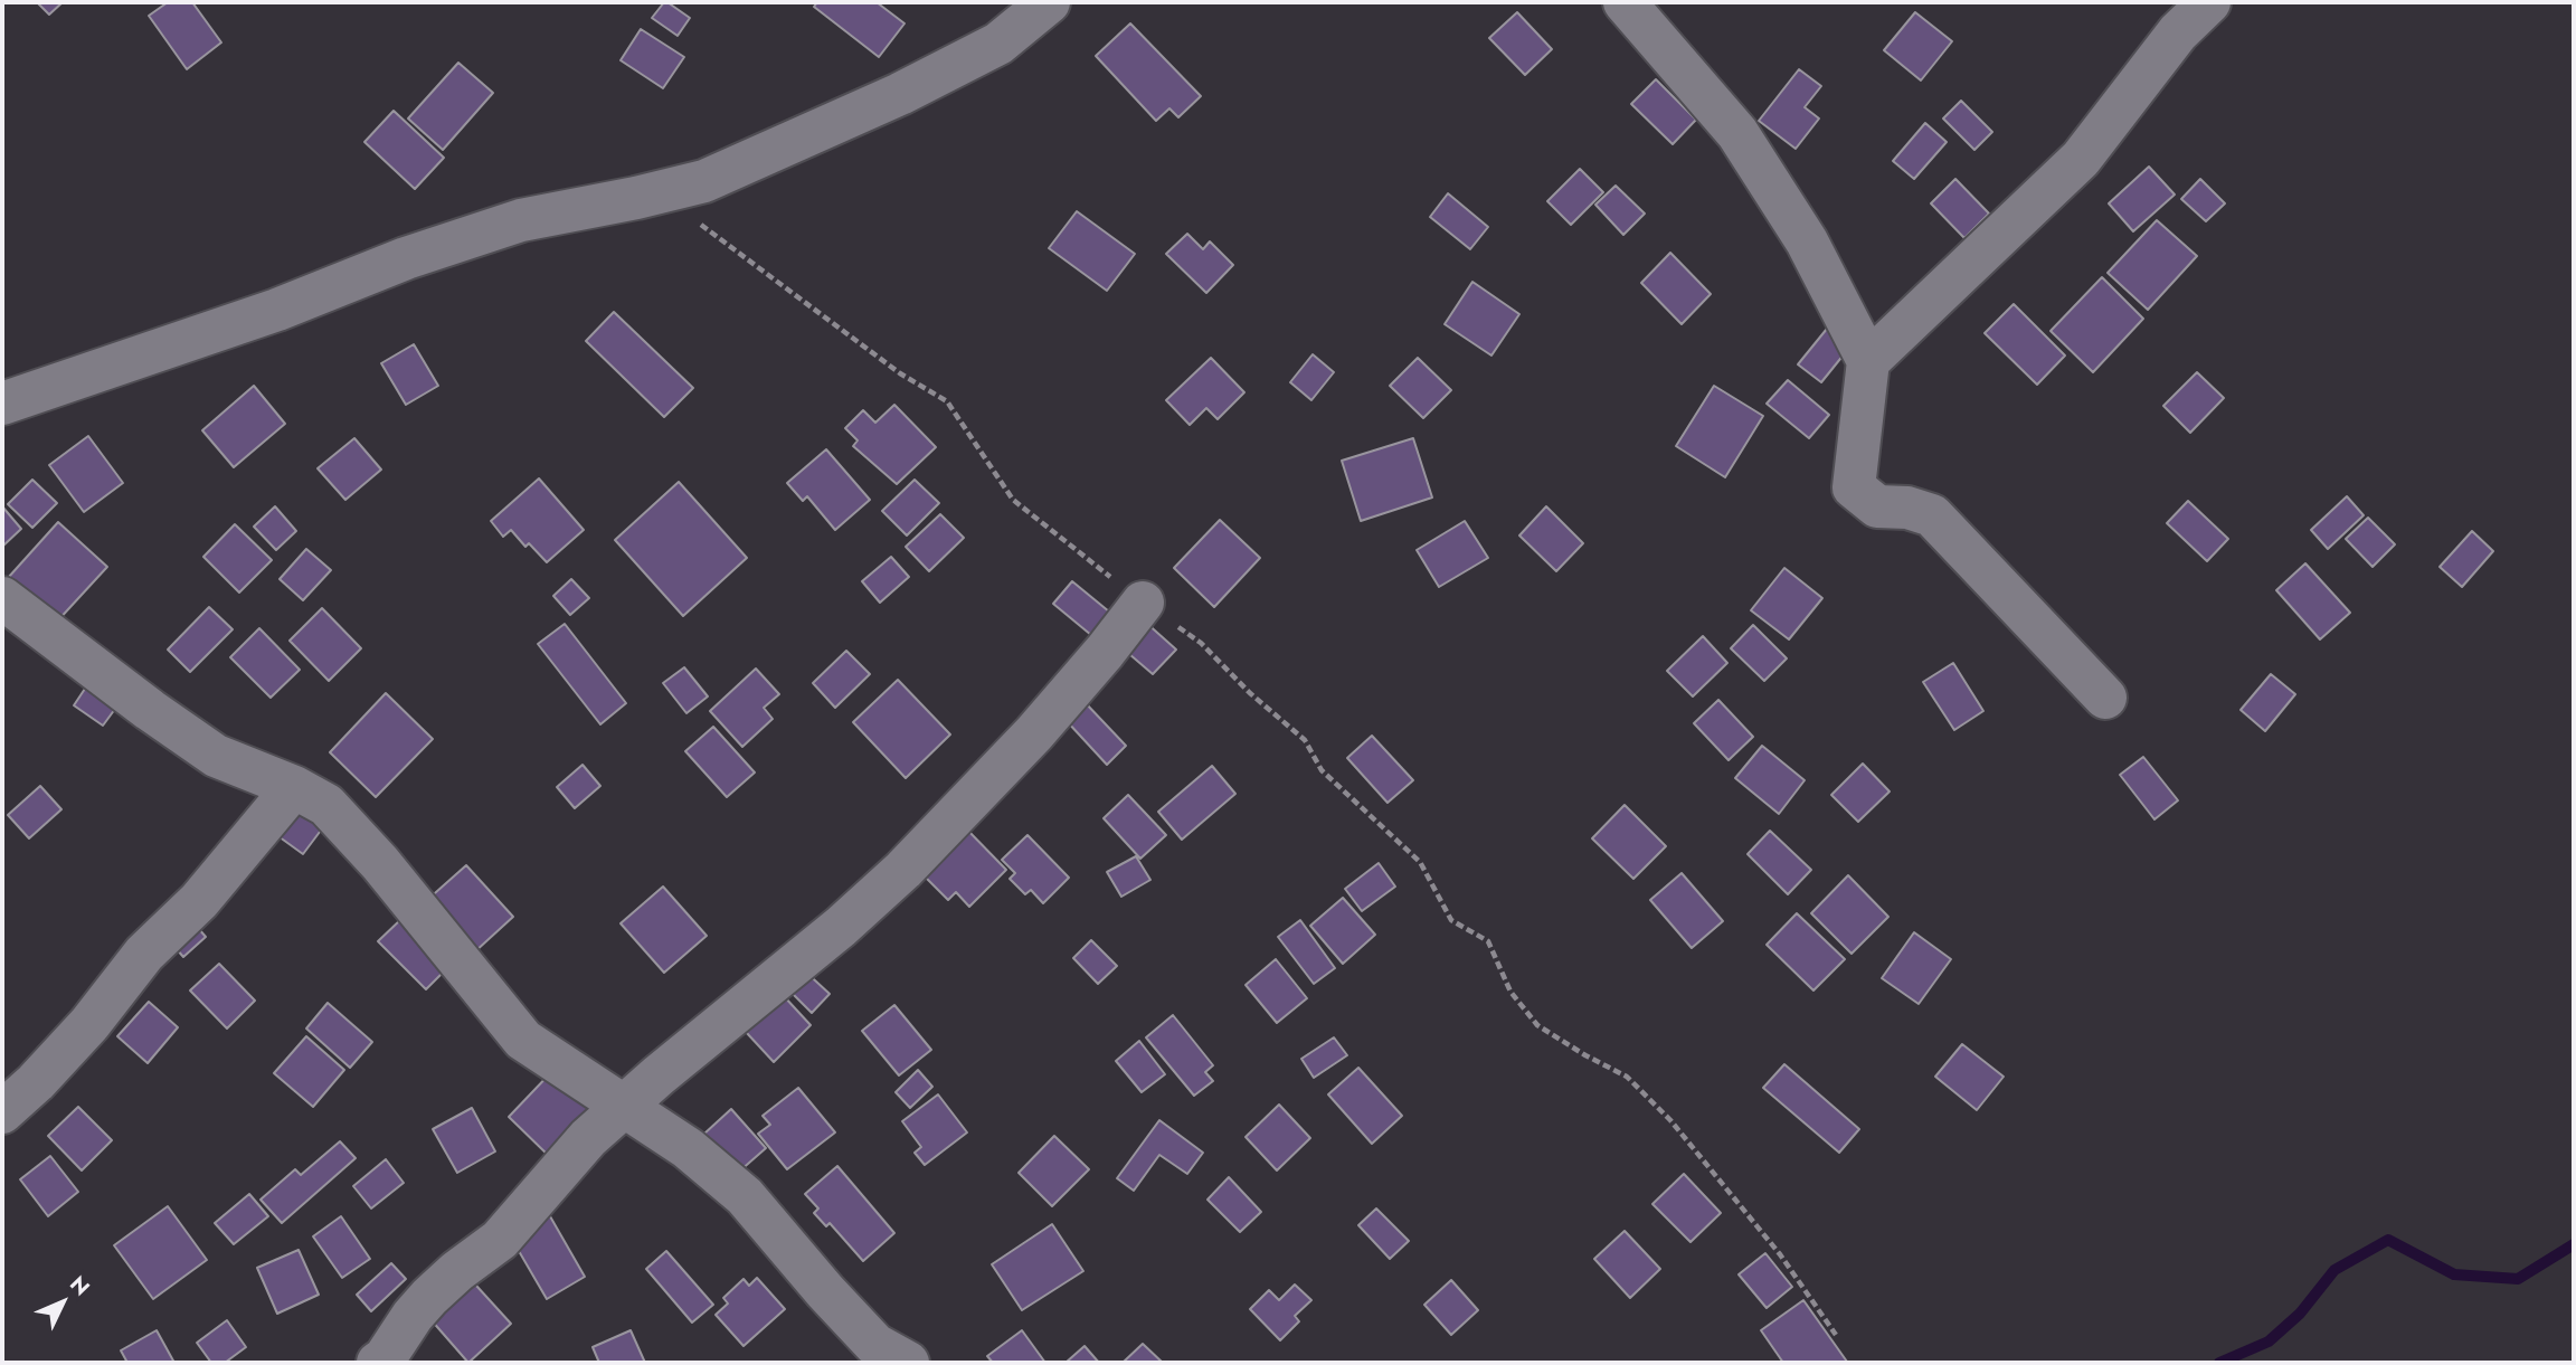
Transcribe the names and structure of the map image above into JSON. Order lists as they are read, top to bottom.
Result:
{
  "north": "top right"
}
